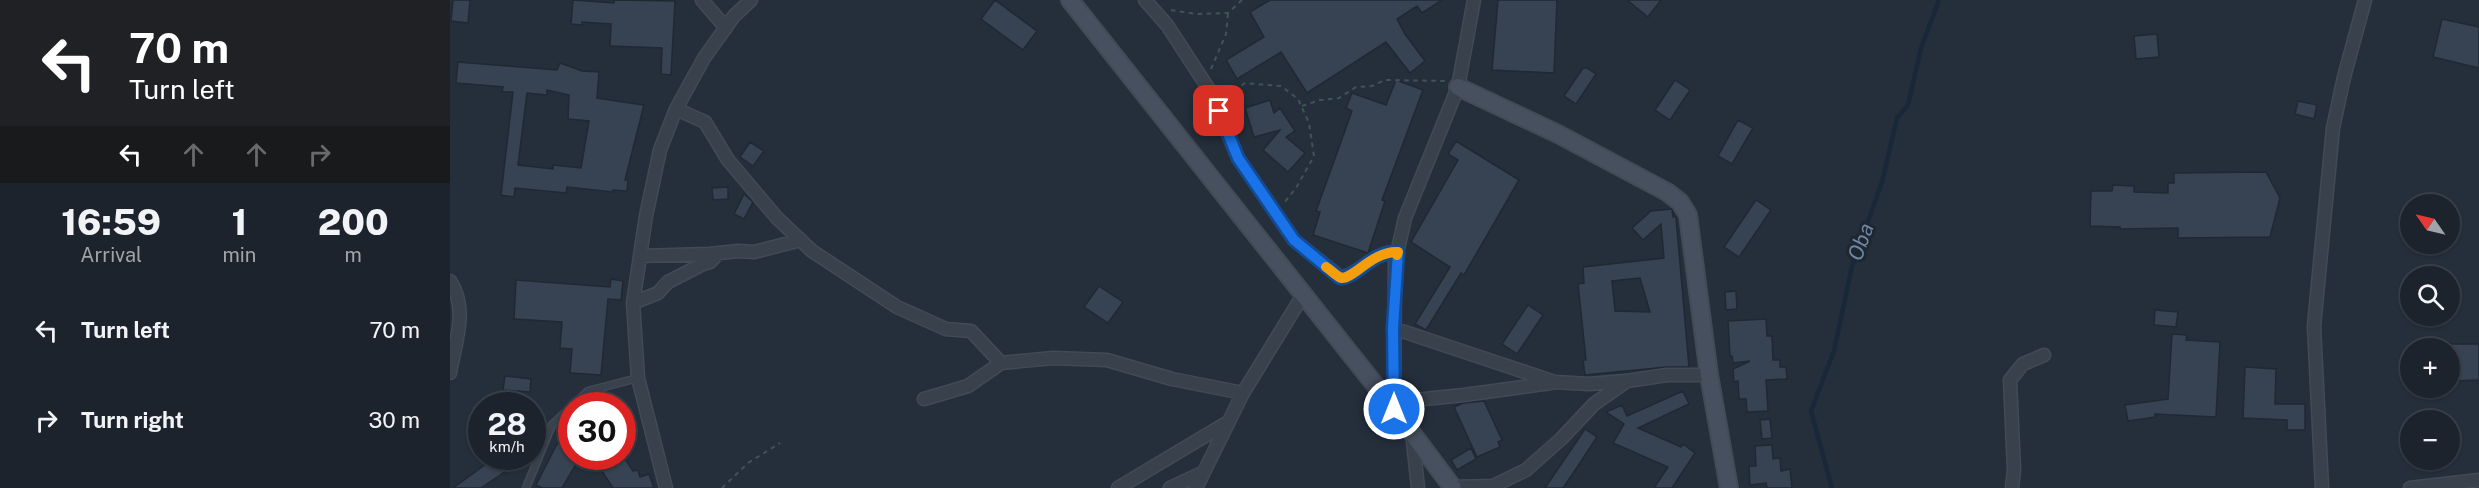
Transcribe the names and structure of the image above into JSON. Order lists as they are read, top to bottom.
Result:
{
  "water": ["Oba"],
  "north": "top left",
  "page": {
    "turn": ["70 m", "Turn left"],
    "eta": [
      "16:59",
      "Arrival",
      "1",
      "min",
      "200",
      "m"
    ],
    "map_buttons": ["+", "−"],
    "list": [
      {
        "name": "Turn left",
        "value": "70 m"
      },
      {
        "name": "Turn right",
        "value": "30 m"
      }
    ],
    "speed": "28 km/h",
    "limit": "30"
  }
}
